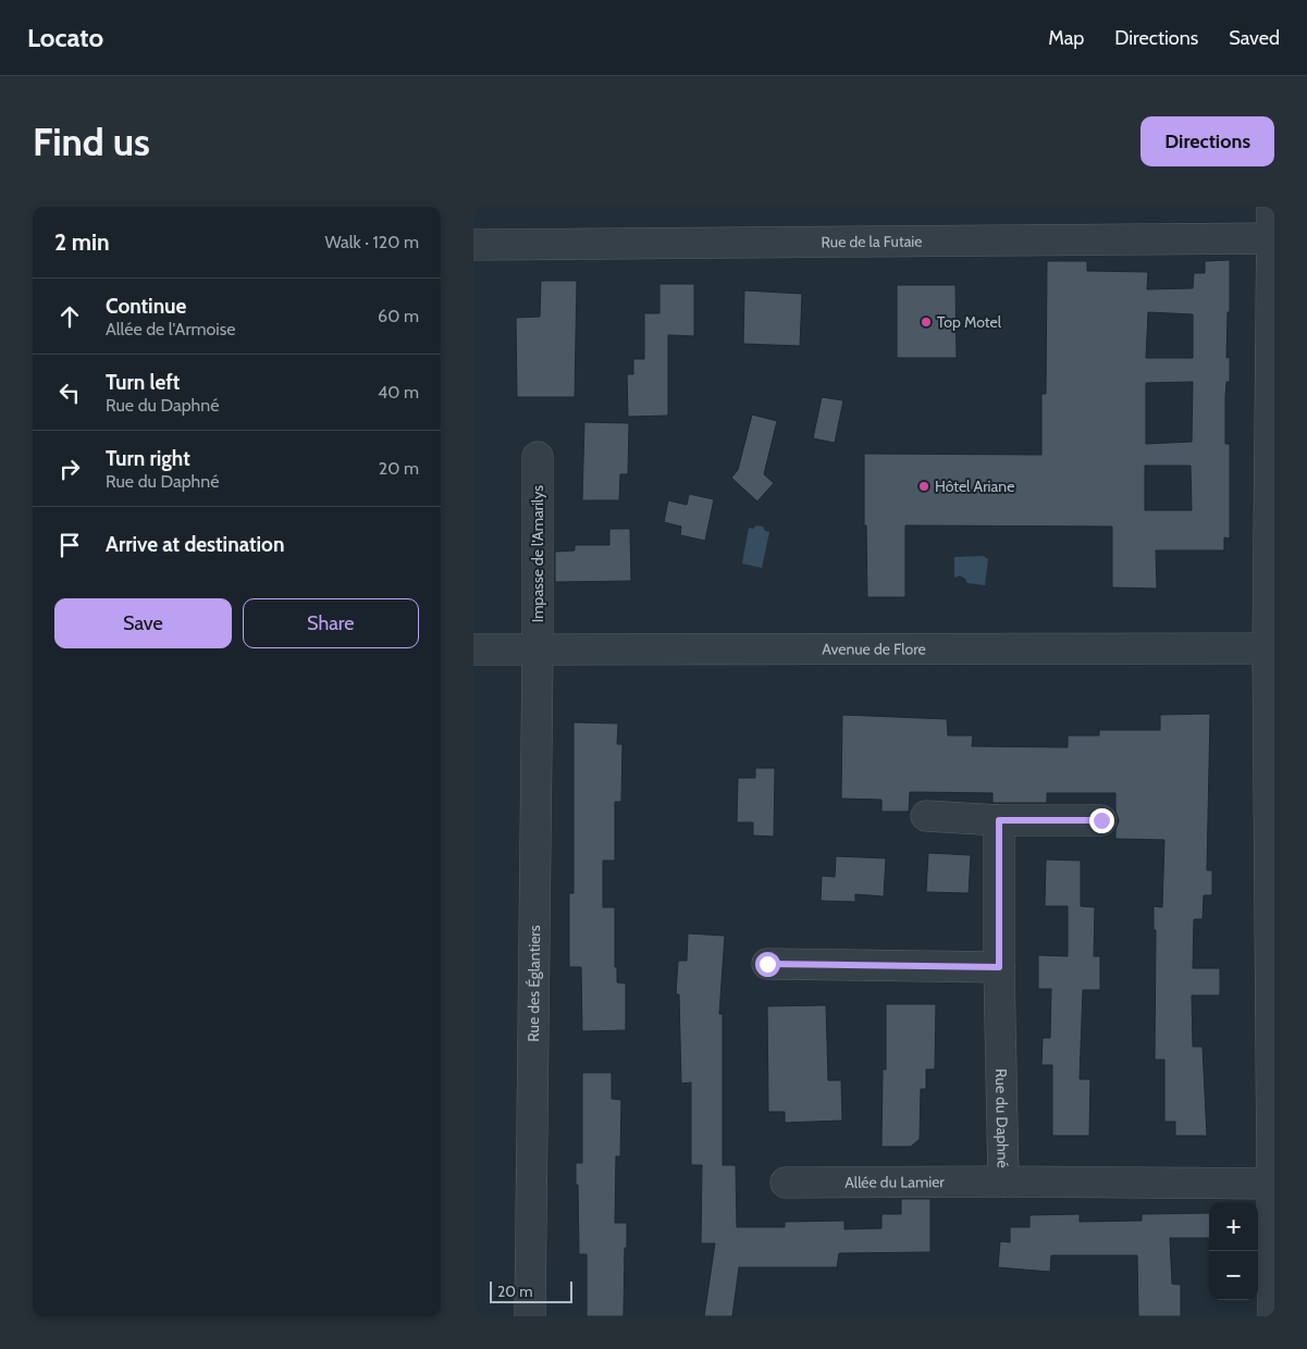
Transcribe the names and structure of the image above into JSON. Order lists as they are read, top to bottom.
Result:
{
  "streets": {
    "street": [
      "Rue de la Futaie",
      "Impasse de l'Amarilys",
      "Avenue de Flore",
      "Rue des Églantiers",
      "Rue du Daphné",
      "Allée du Lamier"
    ]
  },
  "crossings": [
    ["Impasse de l'Amarilys", "Avenue de Flore"],
    ["Impasse de l'Amarilys", "Rue des Églantiers"],
    ["Avenue de Flore", "Rue des Églantiers"],
    ["Rue du Daphné", "Allée du Lamier"]
  ],
  "places": ["Top Motel", "Hôtel Ariane"],
  "scale_bar": "20 m",
  "page": {
    "header": "Locato",
    "nav": ["Map", "Directions", "Saved"],
    "buttons": [
      "Directions",
      ["Save", "Share"]
    ],
    "title": "Find us",
    "heading": ["2 min", "Walk · 120 m"],
    "list": [
      ["Continue", "Allée de l'Armoise", "60 m"],
      ["Turn left", "Rue du Daphné", "40 m"],
      ["Turn right", "Rue du Daphné", "20 m"],
      "Arrive at destination"
    ],
    "map_buttons": ["+", "−"],
    "scale": "20 m"
  }
}
